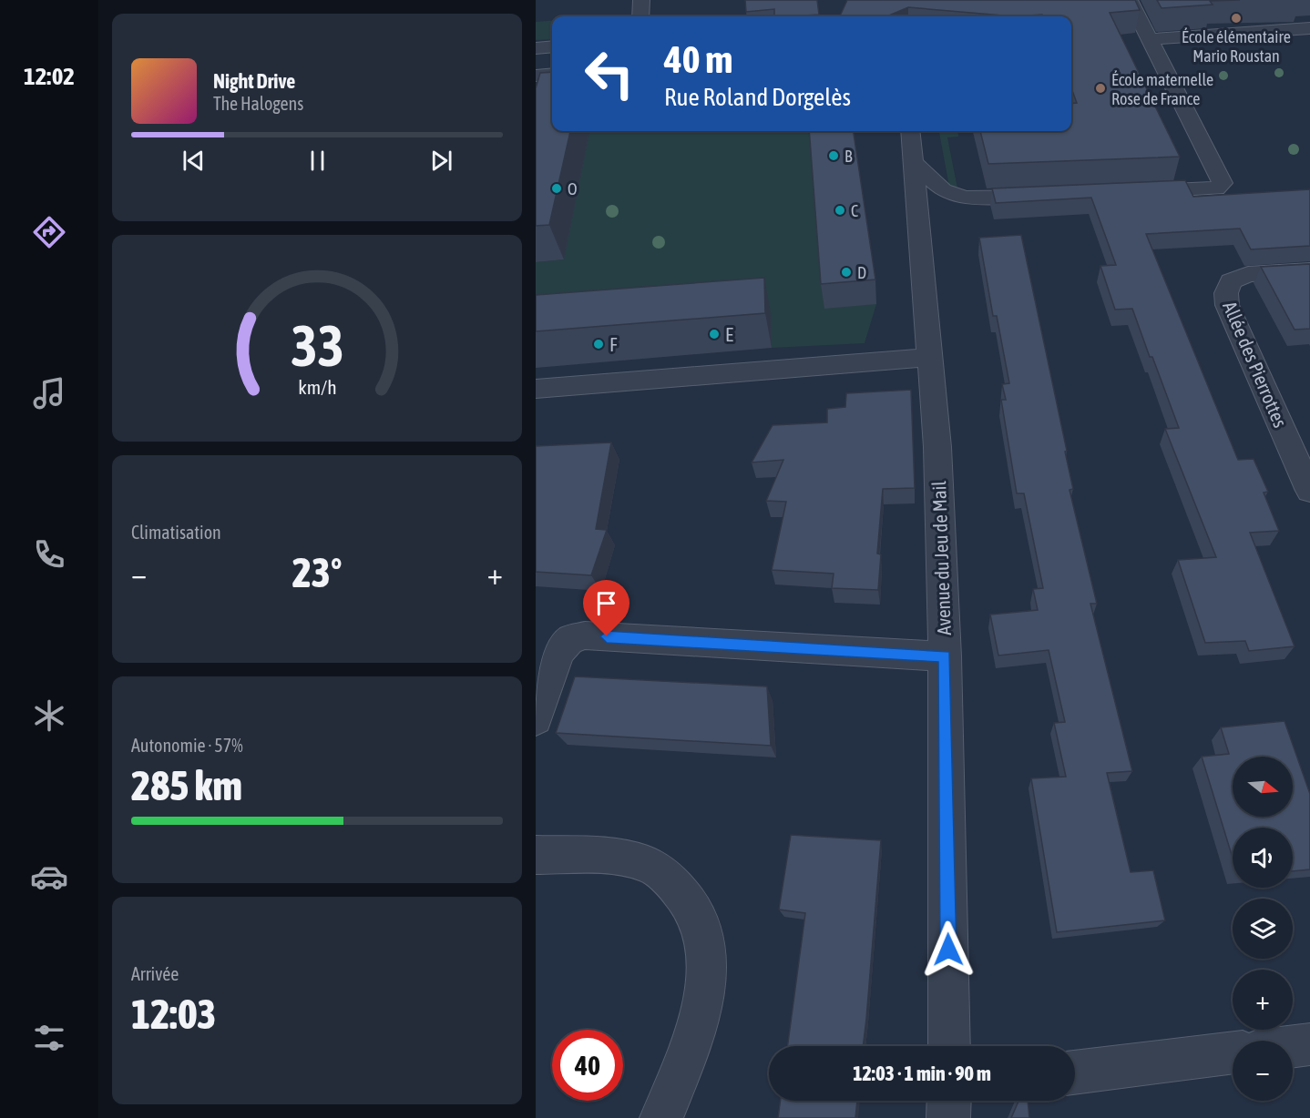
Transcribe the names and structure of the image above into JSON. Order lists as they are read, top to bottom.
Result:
{
  "streets": {
    "street": ["Allée des Pierrottes", "Avenue du Jeu de Mail"]
  },
  "places": [
    "École élémentaire Mario Roustan",
    "École maternelle Rose de France",
    "B",
    "O",
    "C",
    "D",
    "E",
    "F"
  ],
  "north": "right",
  "page": {
    "tabs": "12:02",
    "turn": ["40 m", "Rue Roland Dorgelès"],
    "song": ["Night Drive", "The Halogens"],
    "tile": [
      "Climatisation",
      ["Autonomie · 57%", "285 km"],
      ["Arrivée", "12:03"]
    ],
    "heat": ["−", "23°", "+"],
    "map_buttons": ["+", "−"],
    "limit": "40",
    "trip": "12:03 · 1 min · 90 m",
    "gauge": ["33", "km/h"]
  }
}
